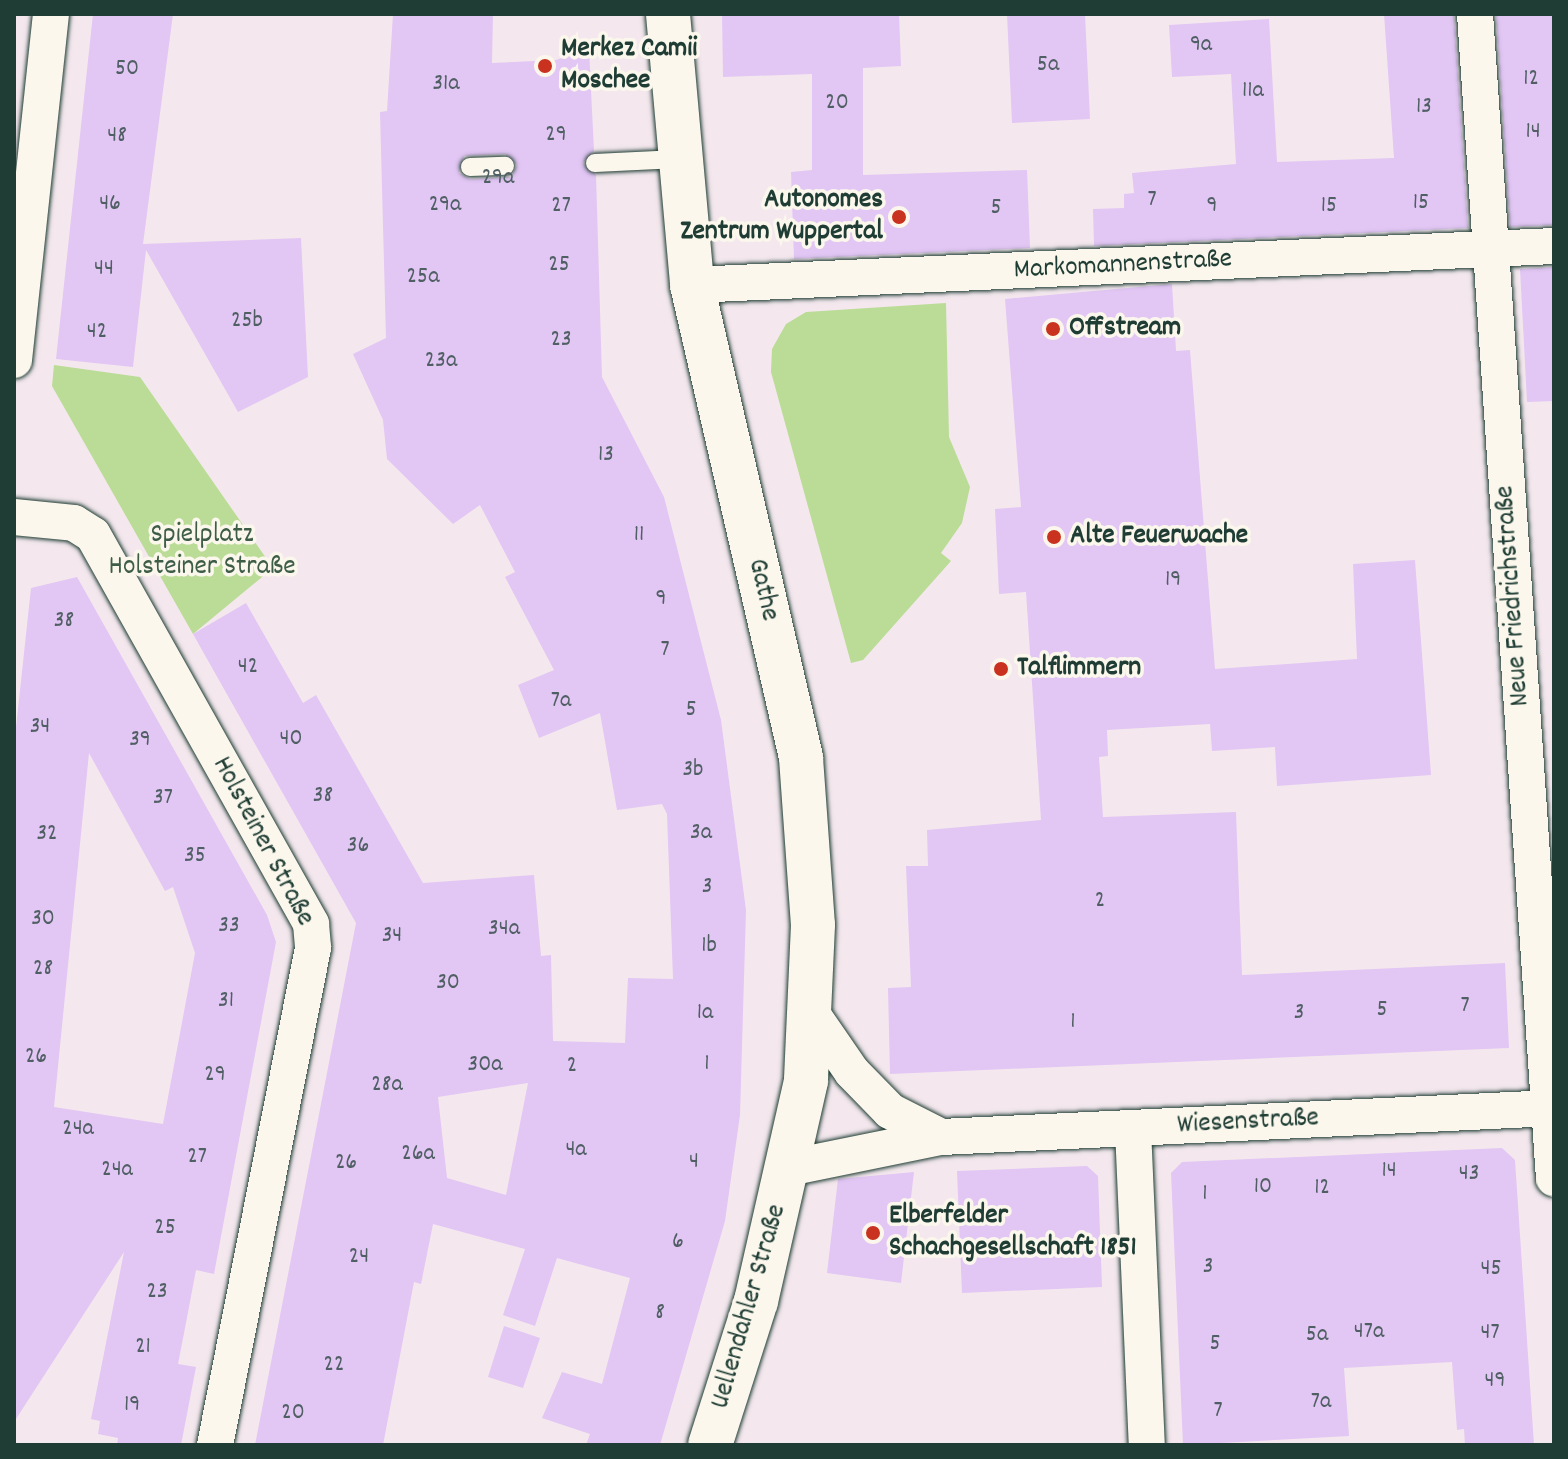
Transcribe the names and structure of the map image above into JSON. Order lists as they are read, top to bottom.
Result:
{
  "streets": {
    "main road": ["Gathe", "Uellendahler Straße"],
    "street": [
      "Markomannenstraße",
      "Neue Friedrichstraße",
      "Holsteiner Straße",
      "Wiesenstraße"
    ]
  },
  "crossings": [
    ["Markomannenstraße", "Gathe"],
    ["Markomannenstraße", "Neue Friedrichstraße"],
    ["Gathe", "Wiesenstraße"],
    ["Gathe", "Uellendahler Straße"],
    ["Neue Friedrichstraße", "Wiesenstraße"],
    ["Wiesenstraße", "Uellendahler Straße"]
  ],
  "parks": ["Spielplatz Holsteiner Straße"],
  "places": [
    "Merkez Camii Moschee",
    "Autonomes Zentrum Wuppertal",
    "Offstream",
    "Alte Feuerwache",
    "Talflimmern",
    "Elberfelder Schachgesellschaft 1851"
  ],
  "house_numbers": [
    "9a",
    "5a",
    "50",
    "12",
    "31a",
    "11a",
    "20",
    "13",
    "14",
    "29",
    "48",
    "29a",
    "7",
    "15",
    "46",
    "29a",
    "27",
    "9",
    "15",
    "5",
    "25",
    "44",
    "25a",
    "25b",
    "42",
    "23",
    "23a",
    "13",
    "11",
    "19",
    "9",
    "38",
    "7",
    "42",
    "7a",
    "5",
    "34",
    "40",
    "39",
    "3b",
    "38",
    "37",
    "3a",
    "32",
    "36",
    "35",
    "3",
    "2",
    "30",
    "33",
    "34a",
    "34",
    "1b",
    "28",
    "30",
    "31",
    "7",
    "5",
    "1a",
    "3",
    "1",
    "26",
    "1",
    "30a",
    "2",
    "29",
    "28a",
    "24a",
    "4a",
    "26a",
    "27",
    "4",
    "26",
    "24a",
    "14",
    "43",
    "10",
    "12",
    "1",
    "25",
    "6",
    "24",
    "3",
    "45",
    "23",
    "8",
    "47a",
    "47",
    "5a",
    "5",
    "21",
    "22",
    "49",
    "7a",
    "19",
    "7",
    "20"
  ]
}
